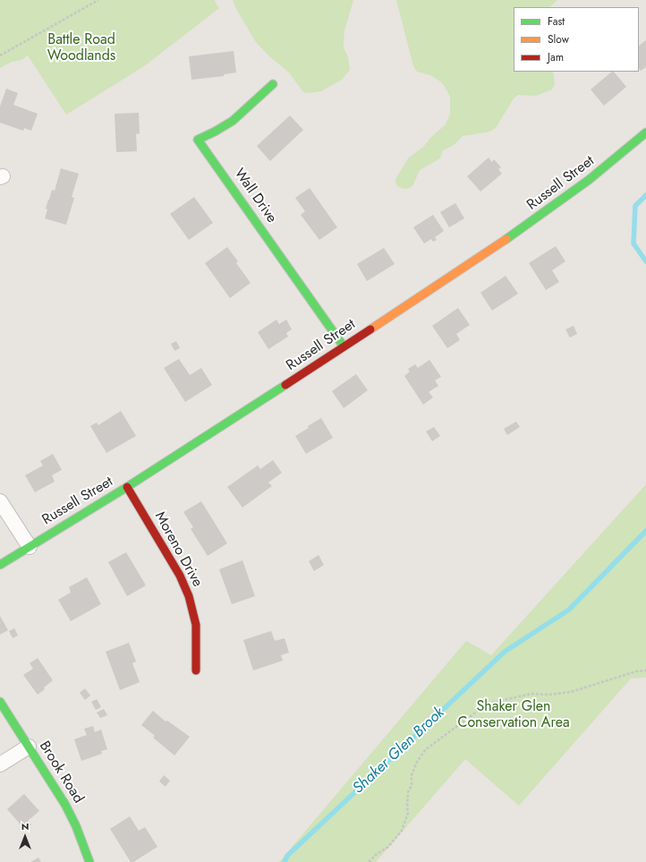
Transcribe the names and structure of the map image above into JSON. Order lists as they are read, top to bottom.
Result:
{
  "streets": {
    "street": [
      "Russell Street",
      "Wall Drive",
      "Moreno Drive",
      "Brook Road"
    ]
  },
  "crossings": [
    ["Russell Street", "Wall Drive"],
    ["Russell Street", "Moreno Drive"]
  ],
  "water": ["Shaker Glen Brook"],
  "parks": ["Battle Road Woodlands", "Shaker Glen Conservation Area"],
  "legend": ["Fast", "Slow", "Jam"],
  "north": "top"
}
